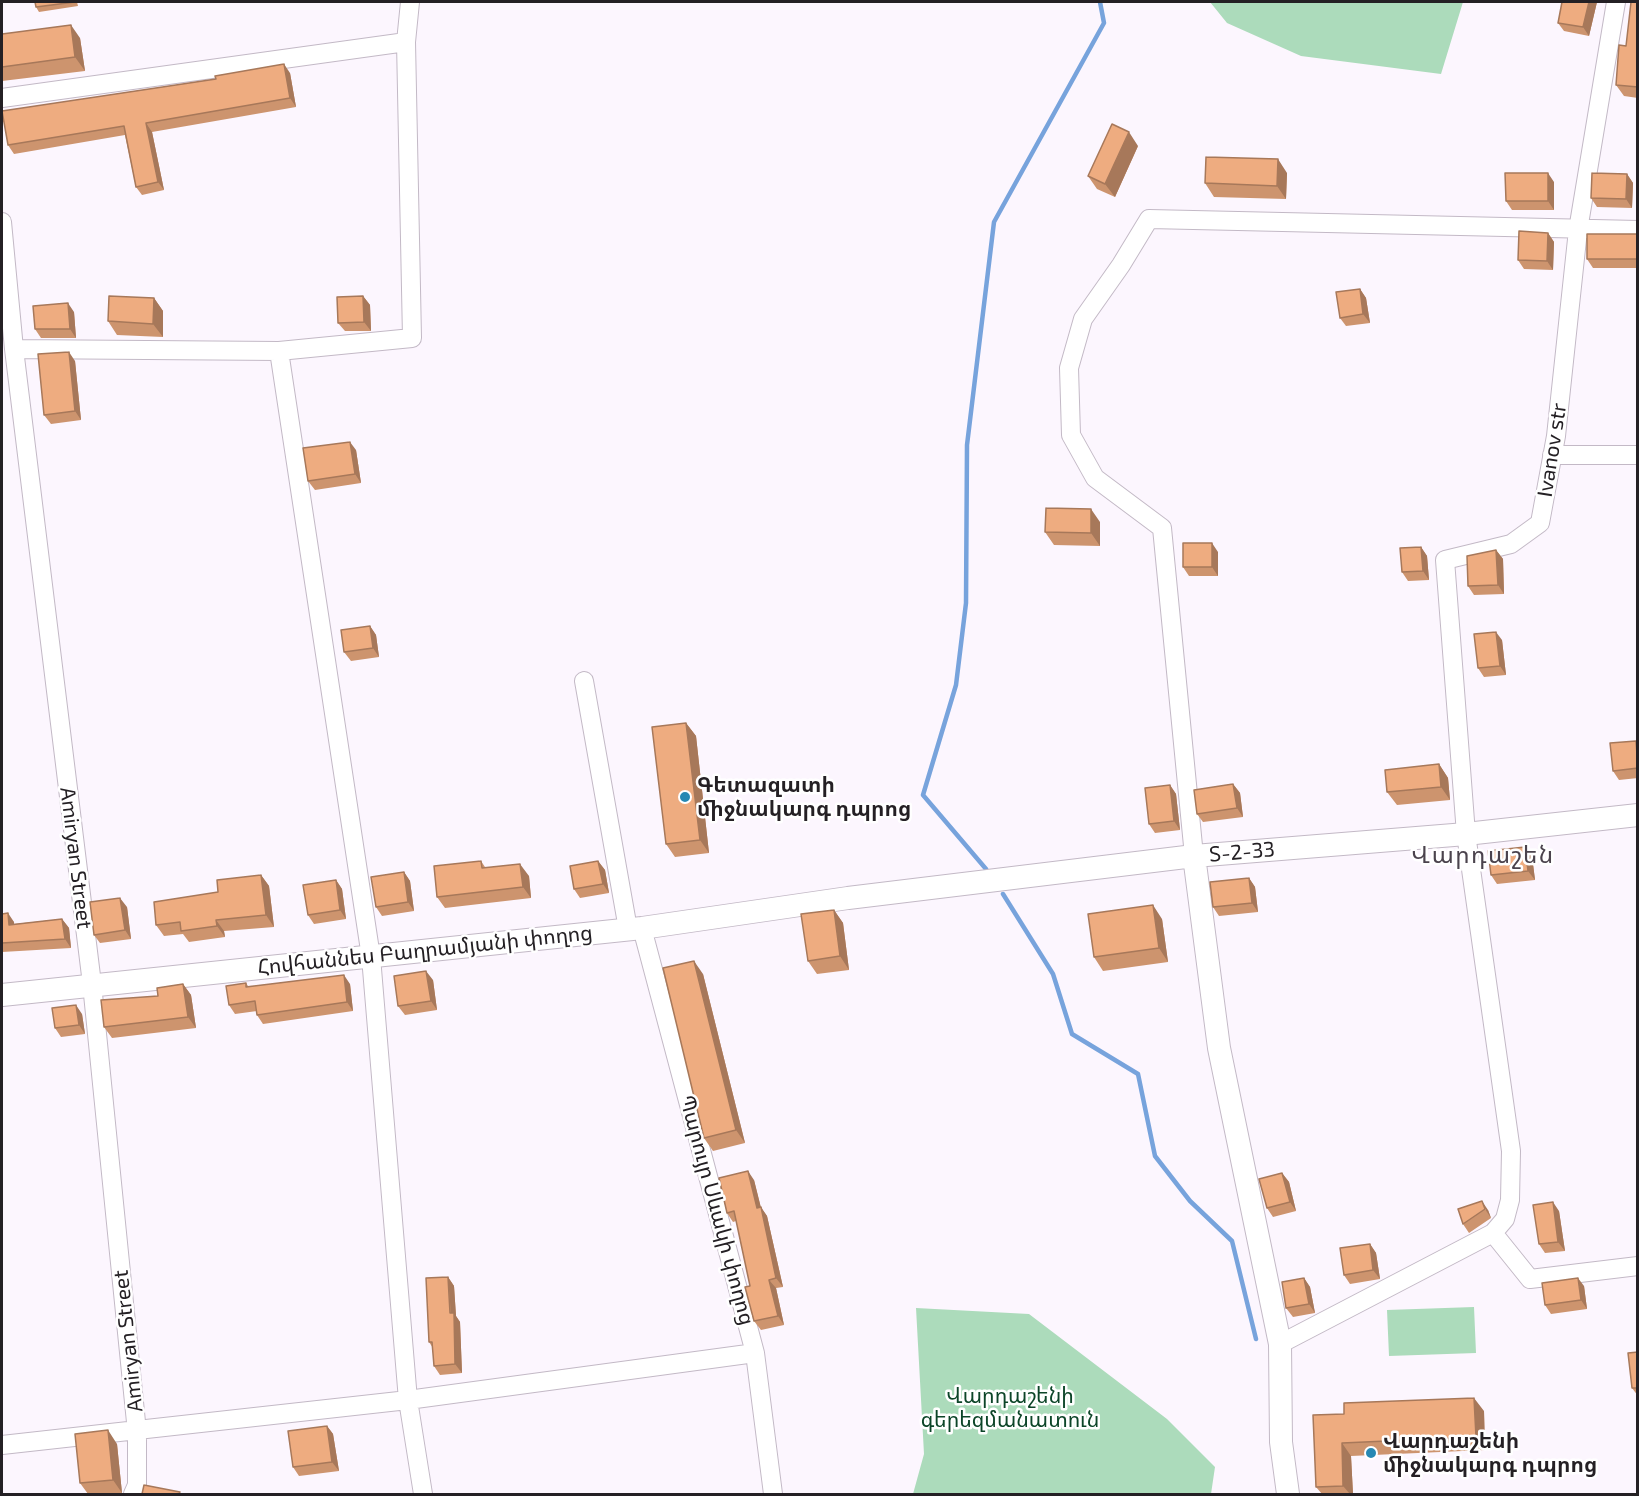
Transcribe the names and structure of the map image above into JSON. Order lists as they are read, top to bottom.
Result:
{
  "streets": {
    "street": [
      "Ivanov str",
      "Տ-2-33",
      "Amiryan Street",
      "Հովհաննես Բաղրամյանի փողոց",
      "Պարույր Սևակի փողոց"
    ]
  },
  "crossings": [
    ["Ivanov str", "Տ-2-33"],
    ["Տ-2-33", "Հովհաննես Բաղրամյանի փողոց"],
    ["Amiryan Street", "Հովհաննես Բաղրամյանի փողոց"],
    ["Հովհաննես Բաղրամյանի փողոց", "Պարույր Սևակի փողոց"]
  ],
  "districts": ["Վարդաշեն"],
  "parks": ["Վարդաշենի գերեզմանատուն"],
  "places": ["Գետազատի միջնակարգ դպրոց", "Վարդաշենի միջնակարգ դպրոց"]
}
